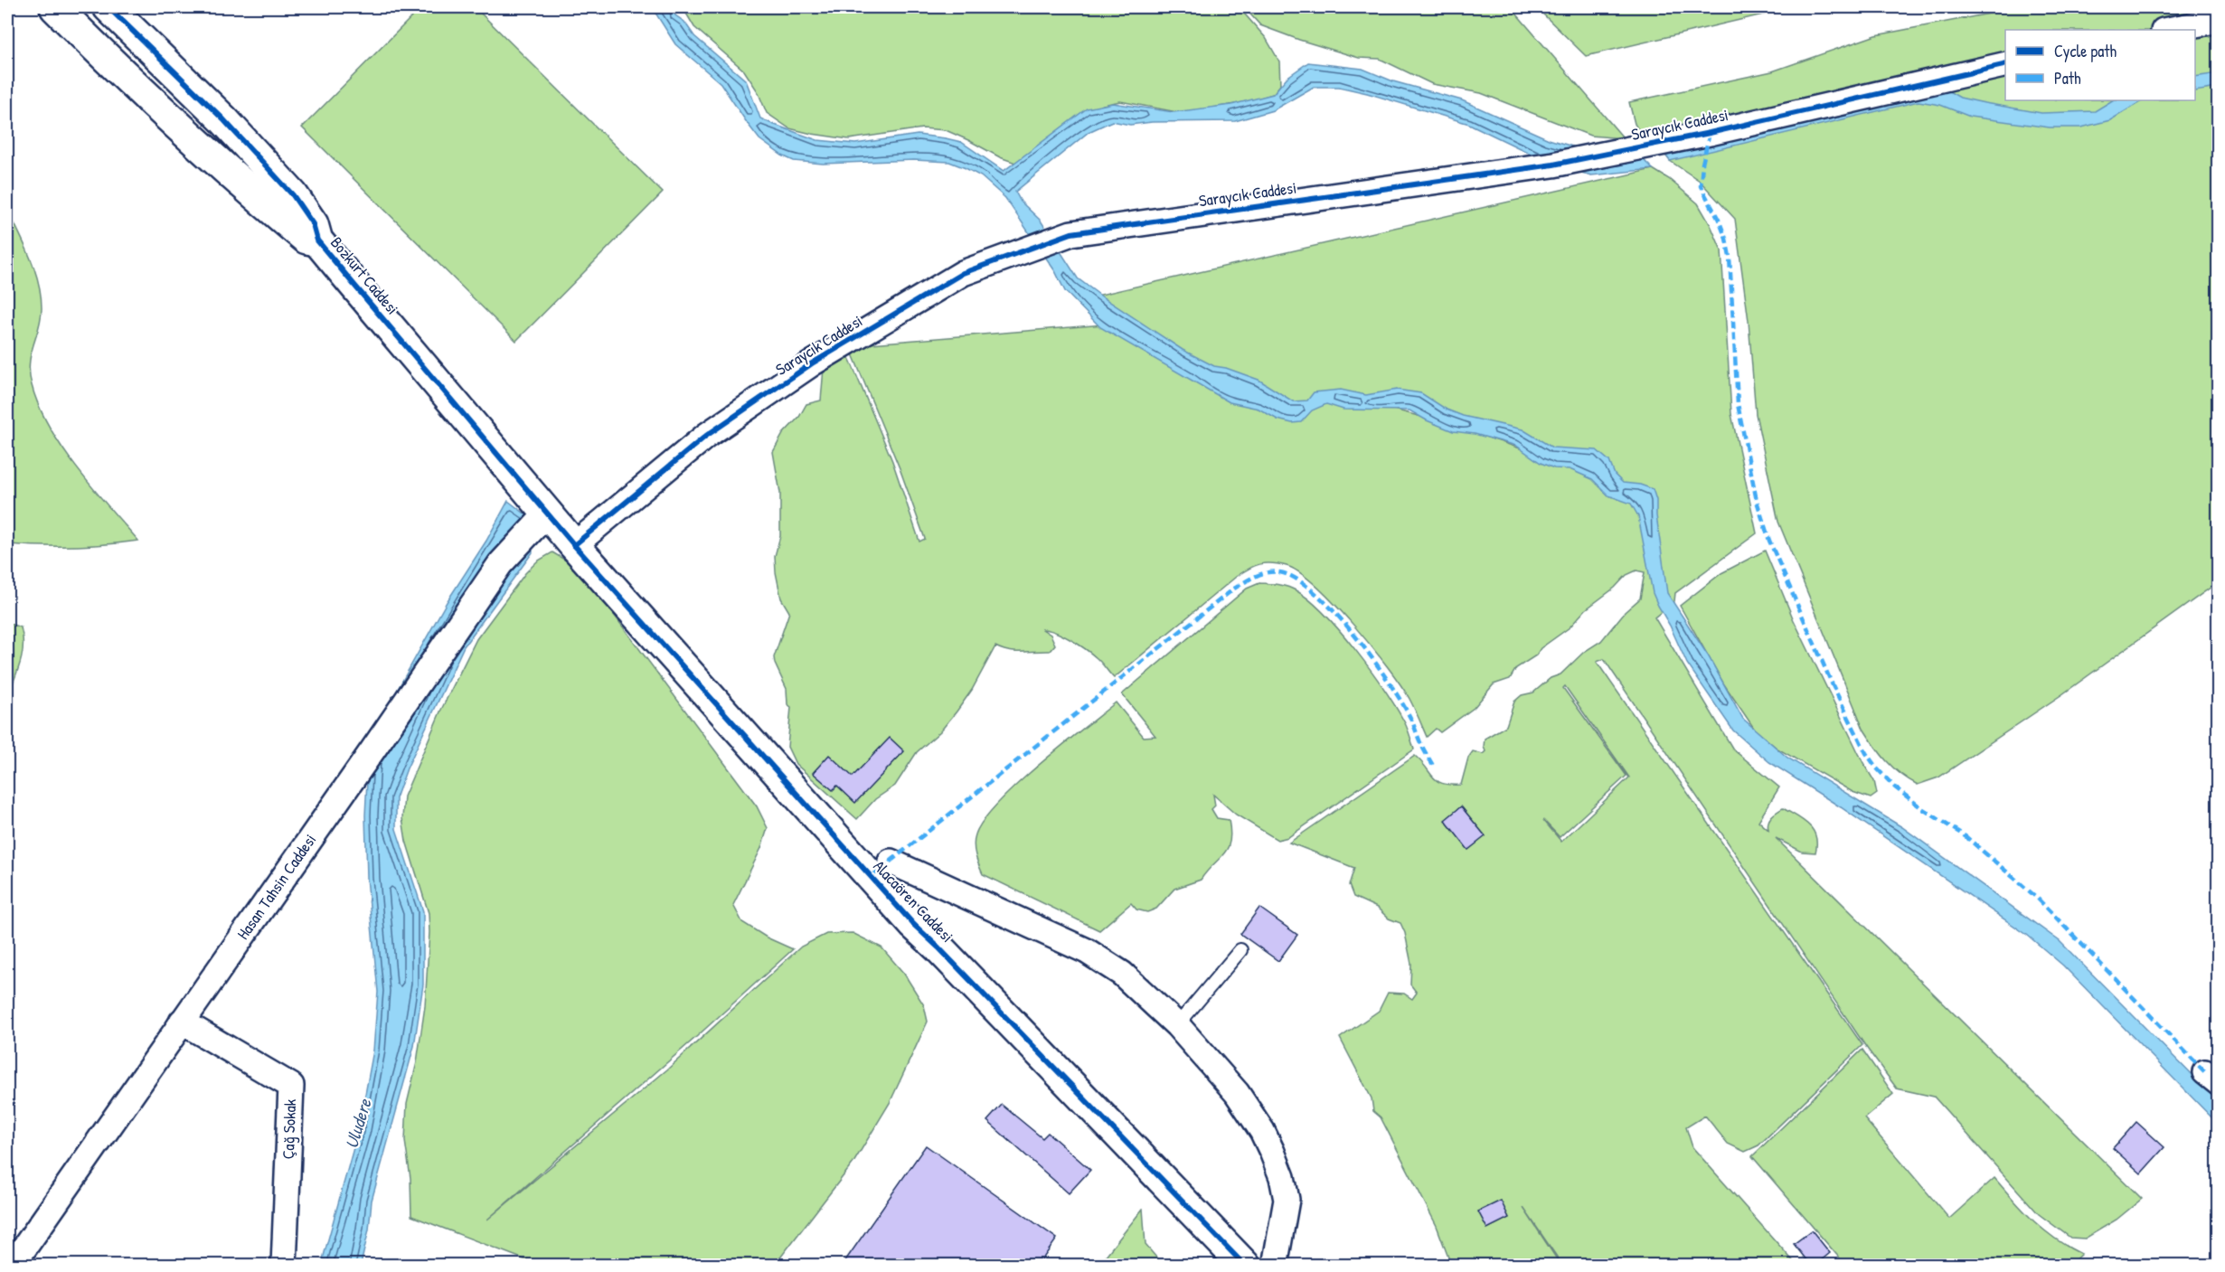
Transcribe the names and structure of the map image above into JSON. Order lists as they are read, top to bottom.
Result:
{
  "streets": {
    "street": [
      "Saraycık Caddesi",
      "Bozkurt Caddesi",
      "Hasan Tahsin Caddesi",
      "Alacaören Caddesi",
      "Çağ Sokak"
    ]
  },
  "crossings": [
    ["Saraycık Caddesi", "Bozkurt Caddesi"],
    ["Saraycık Caddesi", "Alacaören Caddesi"],
    ["Bozkurt Caddesi", "Hasan Tahsin Caddesi"],
    ["Bozkurt Caddesi", "Alacaören Caddesi"],
    ["Hasan Tahsin Caddesi", "Çağ Sokak"]
  ],
  "water": ["Uludere"],
  "legend": ["Cycle path", "Path"]
}
